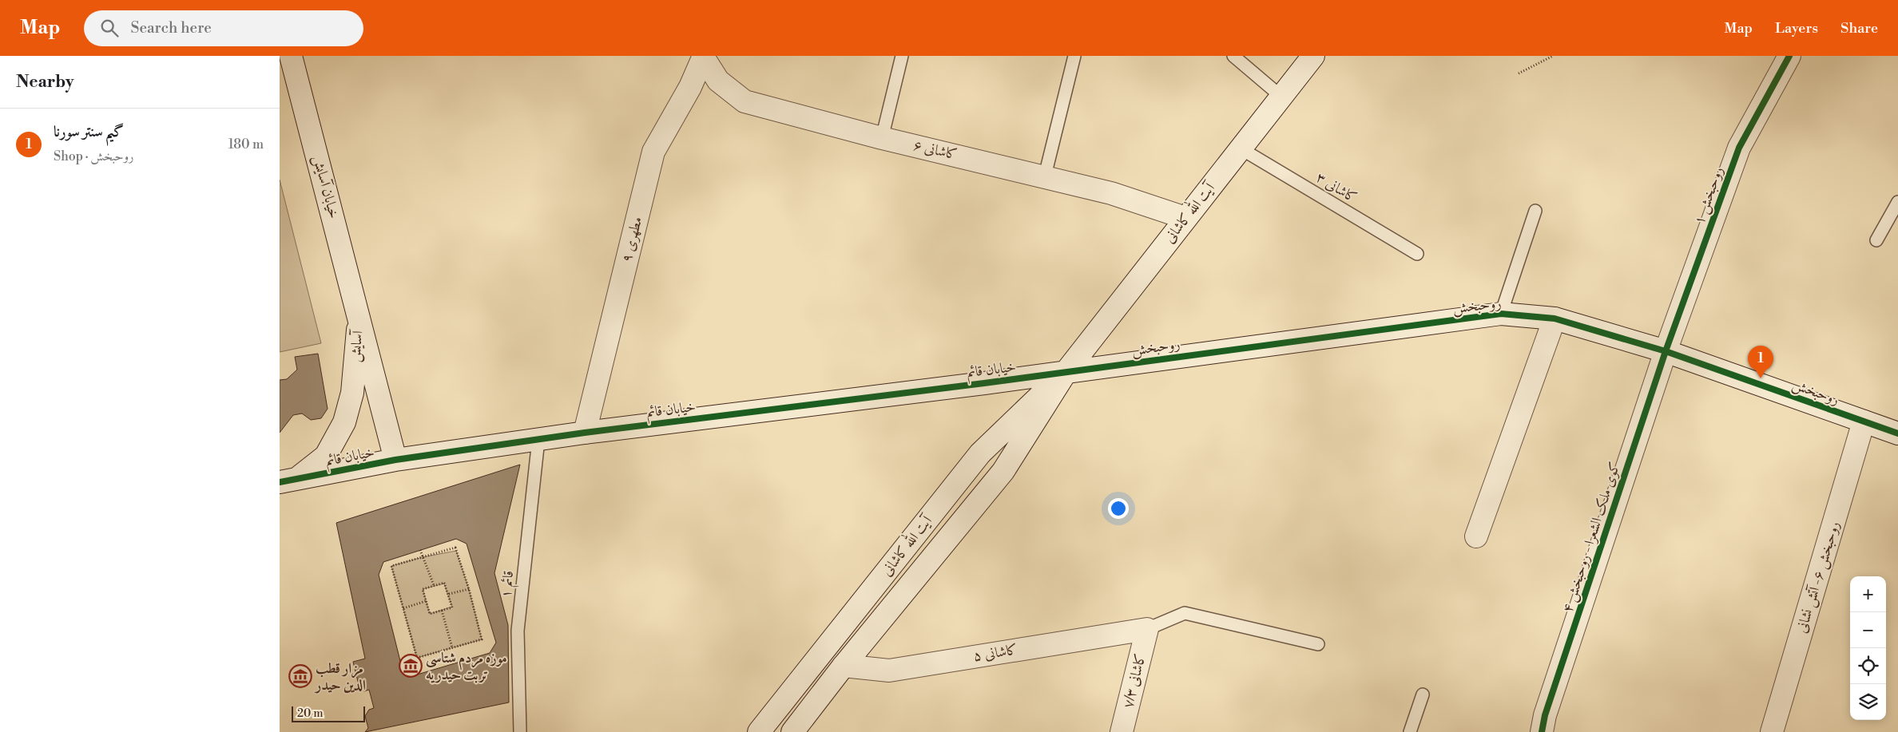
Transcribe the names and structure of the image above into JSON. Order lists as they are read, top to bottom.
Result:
{
  "streets": {
    "street": [
      "کاشانی ۶",
      "خیابان آسایش",
      "روحبخش ۱",
      "آیت الله کاشانی",
      "مطهری ۹",
      "روحبخش",
      "آسایش",
      "خیابان قائم",
      "کوی ملک الشعرا - روحبخش ۴",
      "روحبخش ۶- آتش نشانی",
      "کاشانی ۵",
      "کاشانی ۷/۳"
    ],
    "lane": ["کاشانی ۳", "قائم ۱"]
  },
  "crossings": [
    ["کاشانی ۶", "آیت الله کاشانی"],
    ["کاشانی ۶", "مطهری ۹"],
    ["خیابان آسایش", "آسایش"],
    ["کاشانی ۳", "آیت الله کاشانی"],
    ["روحبخش ۱", "روحبخش"],
    ["روحبخش ۱", "کوی ملک الشعرا - روحبخش ۴"],
    ["آیت الله کاشانی", "روحبخش"],
    ["آیت الله کاشانی", "خیابان قائم"],
    ["آیت الله کاشانی", "کاشانی ۵"],
    ["مطهری ۹", "خیابان قائم"],
    ["روحبخش", "خیابان قائم"],
    ["روحبخش", "کوی ملک الشعرا - روحبخش ۴"],
    ["روحبخش", "روحبخش ۶- آتش نشانی"],
    ["آسایش", "خیابان قائم"],
    ["خیابان قائم", "قائم ۱"],
    ["کاشانی ۵", "کاشانی ۷/۳"]
  ],
  "places": {
    "museum": ["موزه مردم شتاسی تربت حیدریه", "مزار قطب الدین حیدر"]
  },
  "scale_bar": "20 m",
  "page": {
    "header": "Map",
    "search": "Search here",
    "nav": ["Map", "Layers", "Share"],
    "heading": "Nearby",
    "list": [
      {
        "mark": "1",
        "name": "گیم سنتر سورنا",
        "note": "Shop · روحبخش",
        "value": "180 m"
      }
    ],
    "pins": "1",
    "map_buttons": ["+", "−"],
    "scale": "20 m"
  }
}
